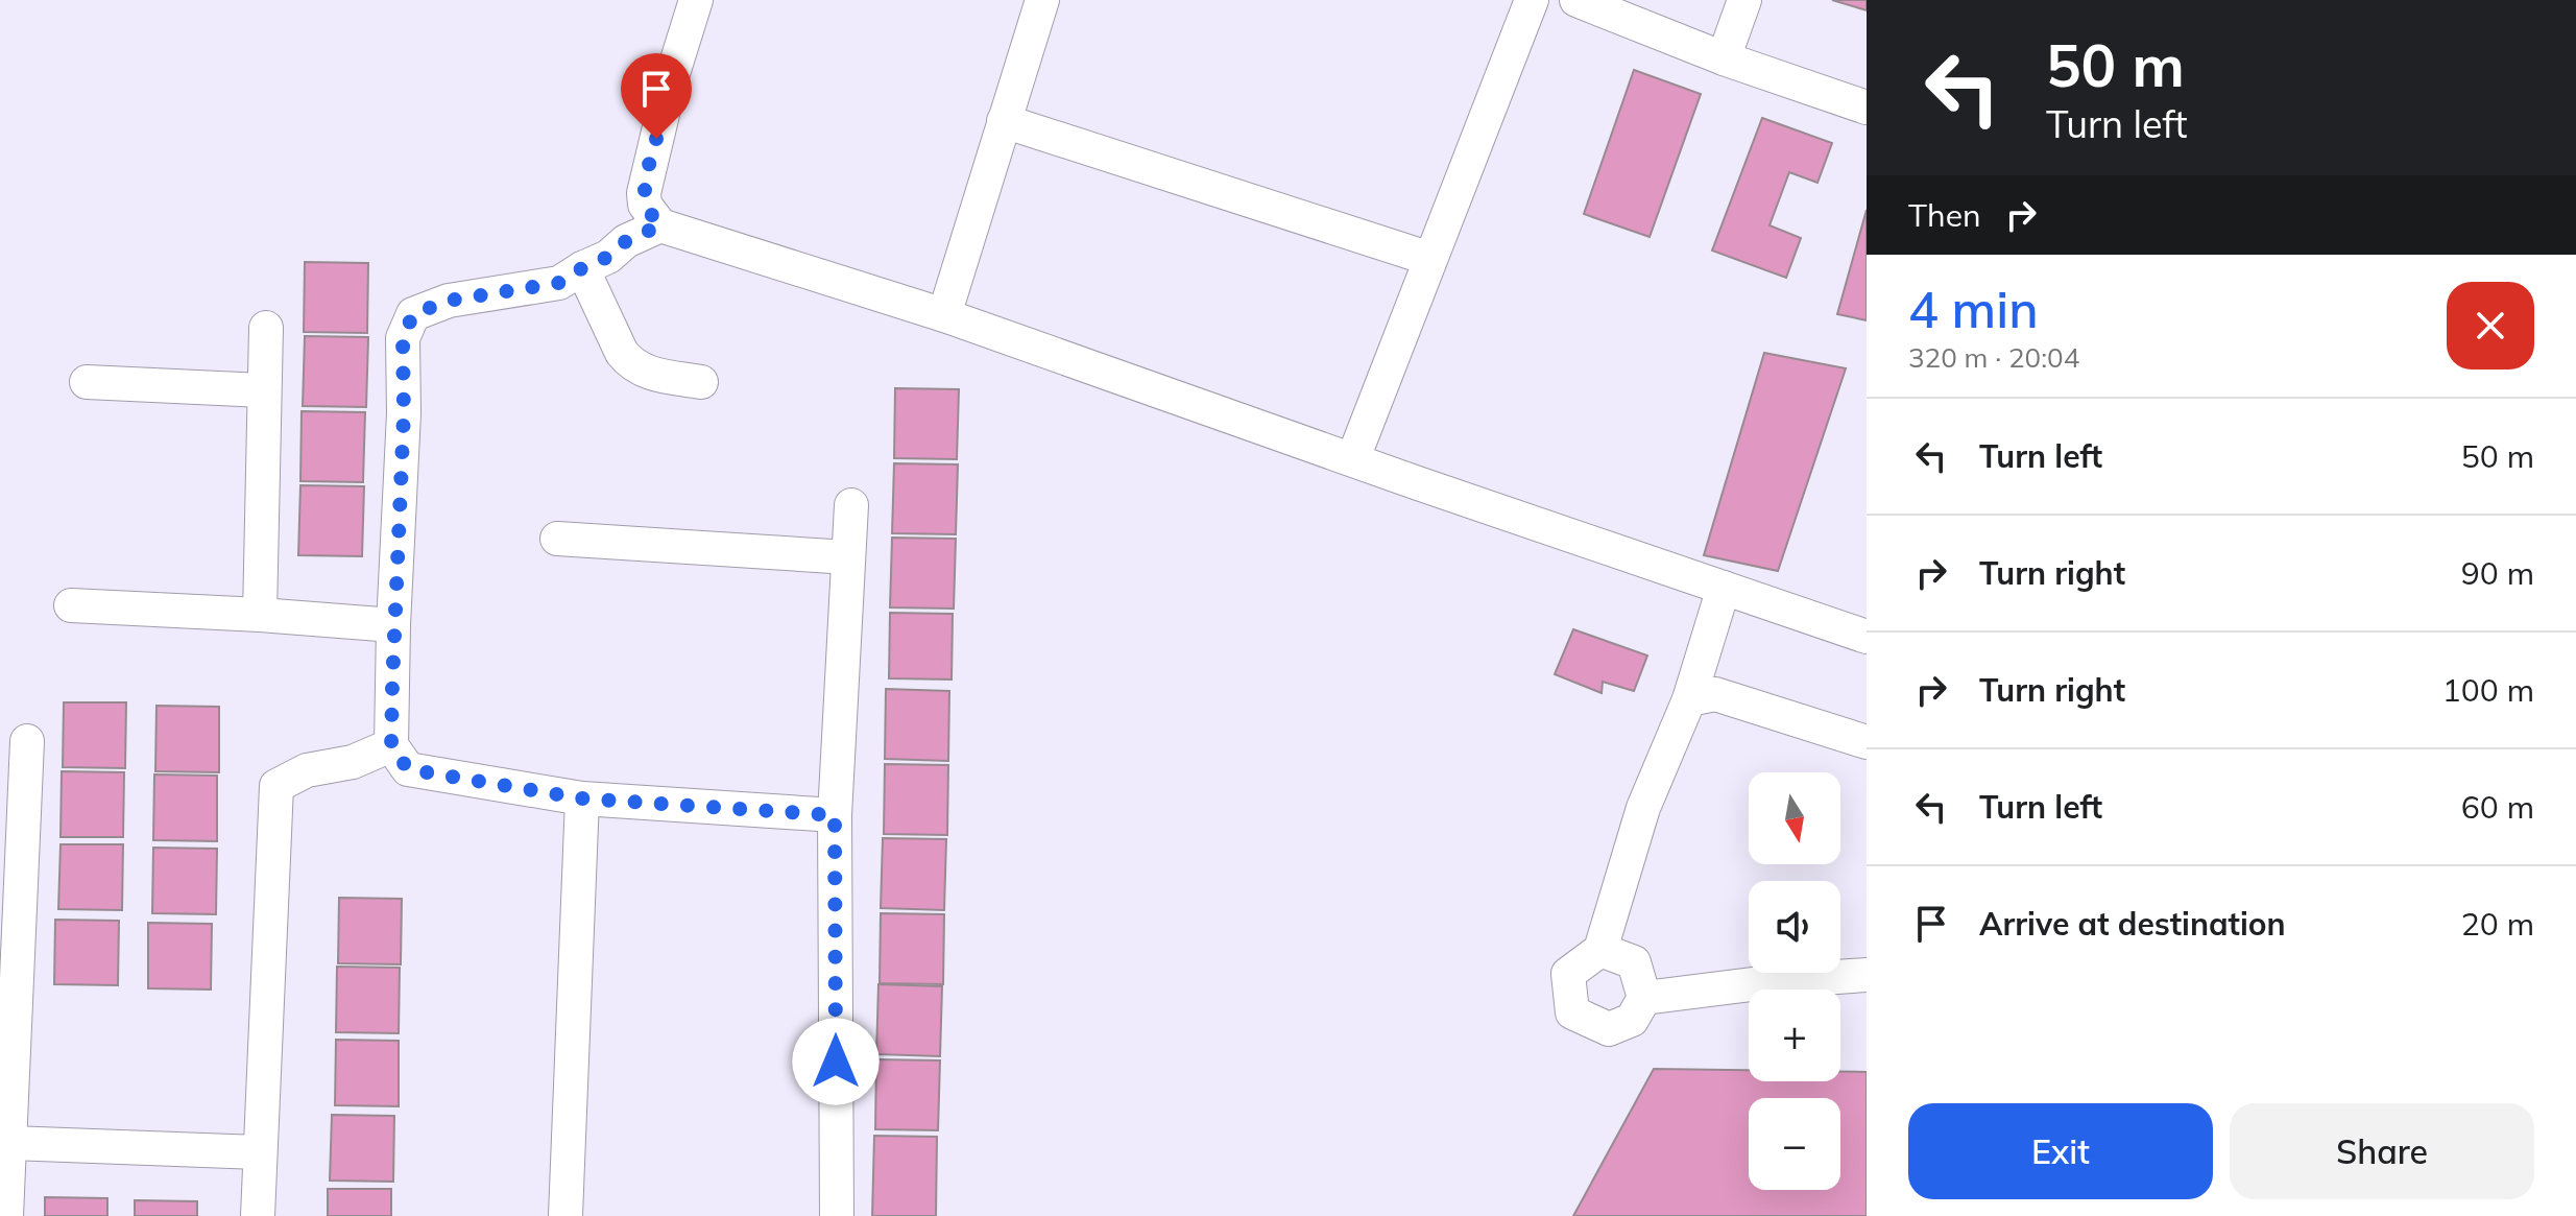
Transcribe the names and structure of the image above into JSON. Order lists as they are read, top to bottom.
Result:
{
  "north": "bottom",
  "page": {
    "turn": ["50 m", "Turn left"],
    "then": "Then",
    "heading": ["4 min", "320 m · 20:04"],
    "list": [
      {
        "name": "Turn left",
        "value": "50 m"
      },
      {
        "name": "Turn right",
        "value": "90 m"
      },
      {
        "name": "Turn right",
        "value": "100 m"
      },
      {
        "name": "Turn left",
        "value": "60 m"
      },
      {
        "name": "Arrive at destination",
        "value": "20 m"
      }
    ],
    "map_buttons": ["+", "−"],
    "buttons": ["Exit", "Share"]
  }
}
